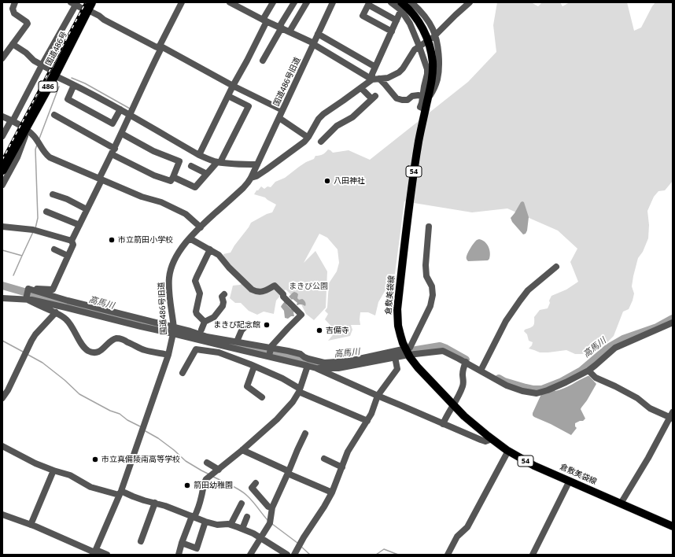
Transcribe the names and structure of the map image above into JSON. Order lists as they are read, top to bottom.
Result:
{
  "streets": {
    "highway": ["国道486号", "486"],
    "main road": ["54", "倉敷美袋線"],
    "street": ["国道486号旧道"]
  },
  "water": ["高馬川"],
  "parks": ["まきび公園"],
  "places": [
    "八田神社",
    "市立箭田小学校",
    "まきび記念館",
    "吉備寺",
    "市立真備陵南高等学校",
    "箭田幼稚園"
  ]
}
